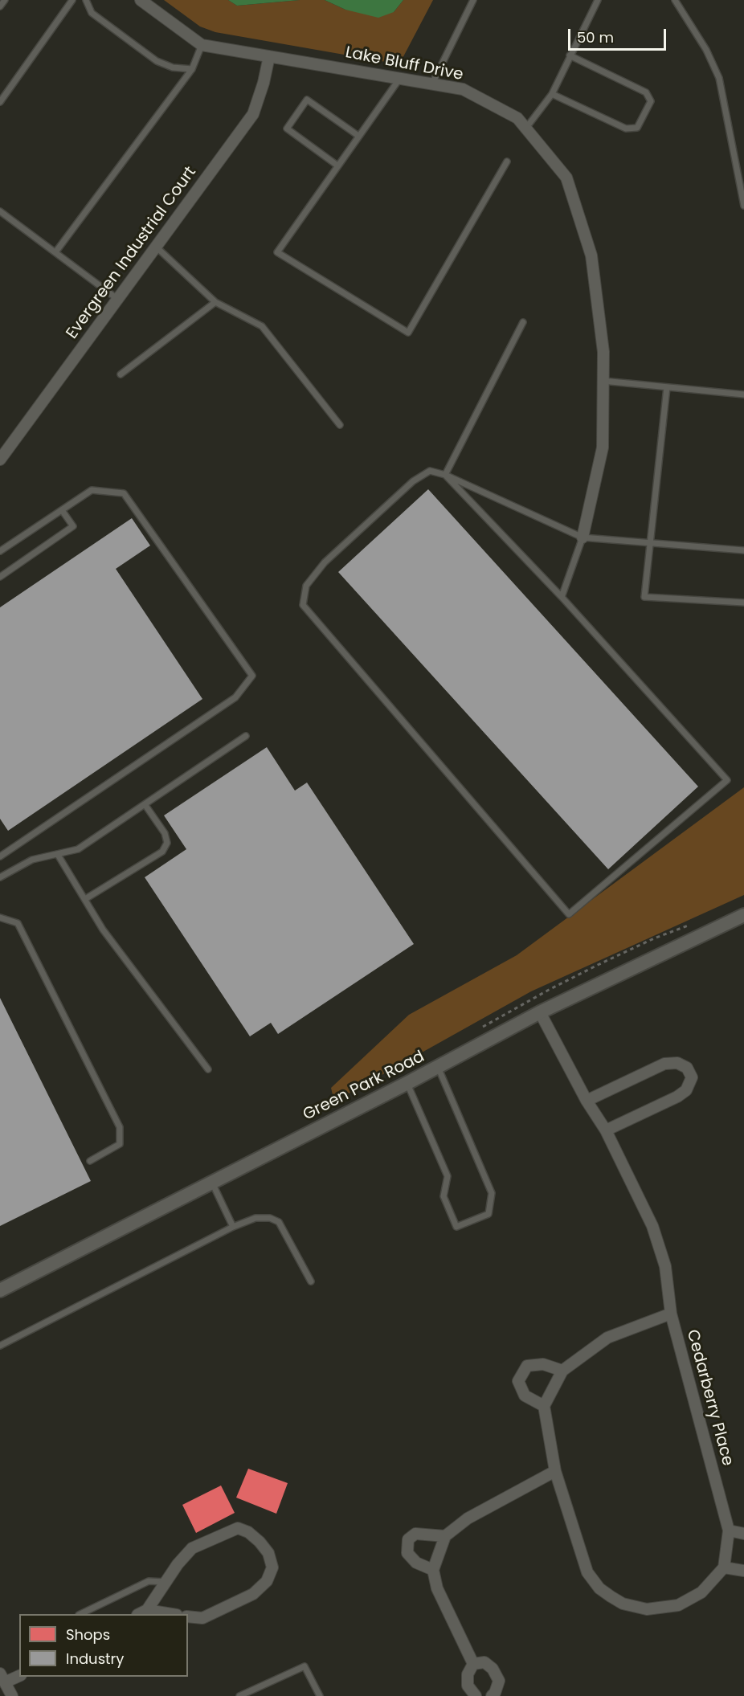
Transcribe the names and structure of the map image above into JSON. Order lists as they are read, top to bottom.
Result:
{
  "streets": {
    "street": [
      "Lake Bluff Drive",
      "Evergreen Industrial Court",
      "Green Park Road",
      "Cedarberry Place"
    ]
  },
  "crossings": [
    ["Lake Bluff Drive", "Evergreen Industrial Court"],
    ["Green Park Road", "Cedarberry Place"]
  ],
  "legend": ["Shops", "Industry"],
  "scale_bar": "50 m"
}
